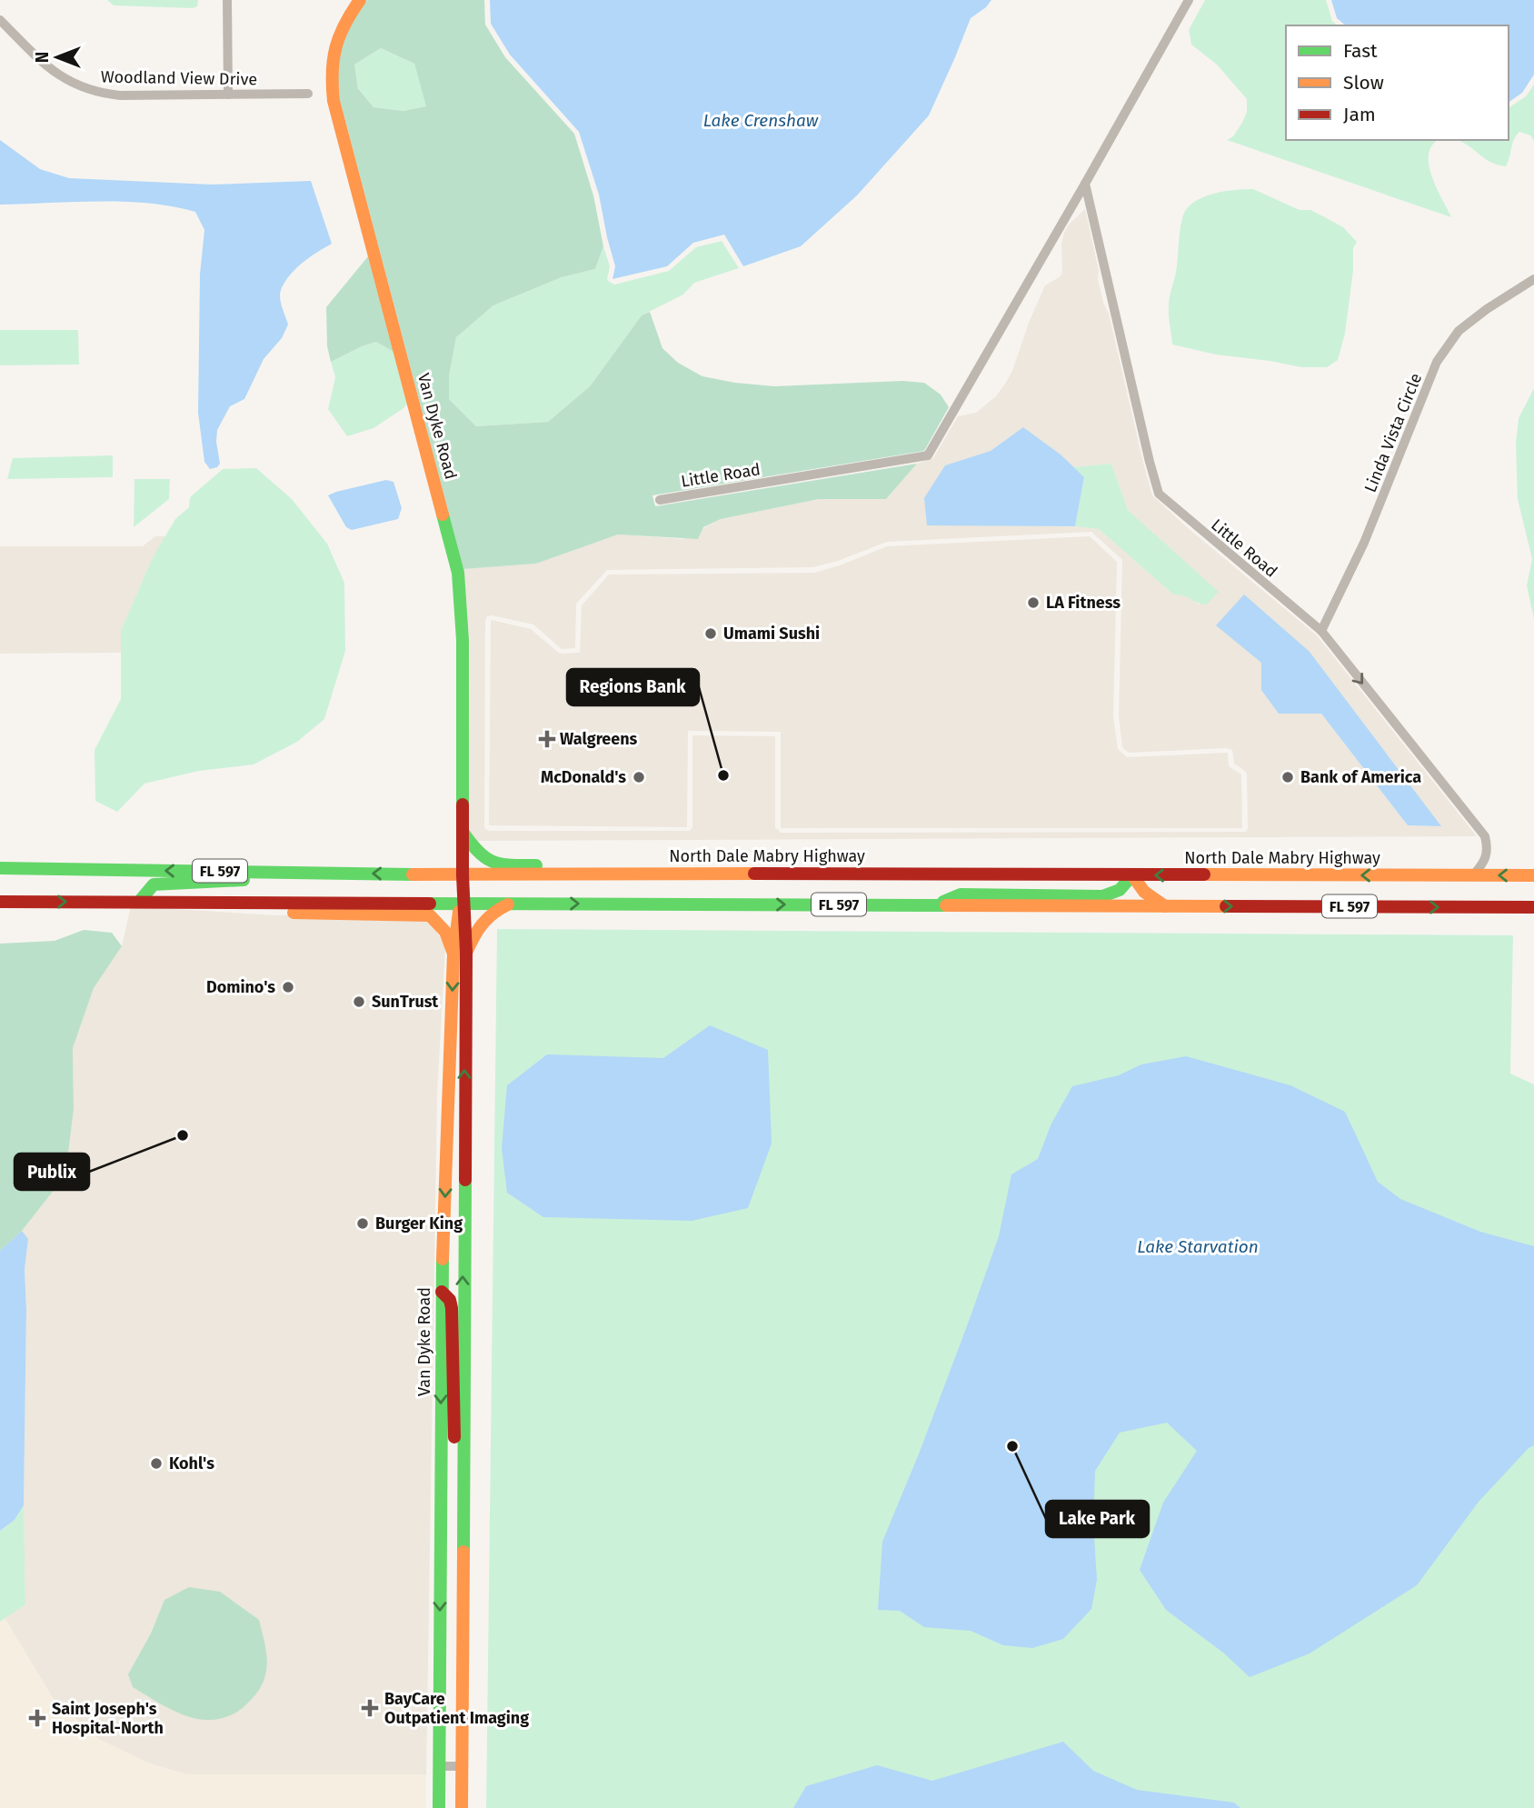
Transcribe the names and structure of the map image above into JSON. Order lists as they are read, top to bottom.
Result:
{
  "streets": {
    "main road": ["Van Dyke Road", "North Dale Mabry Highway", "FL 597"],
    "street": ["Woodland View Drive", "Linda Vista Circle", "Little Road"]
  },
  "crossings": [
    ["Van Dyke Road", "North Dale Mabry Highway"],
    ["Van Dyke Road", "FL 597"],
    ["Linda Vista Circle", "Little Road"],
    ["Little Road", "North Dale Mabry Highway"]
  ],
  "water": ["Lake Crenshaw", "Lake Starvation"],
  "places": {
    "other": [
      "LA Fitness",
      "Umami Sushi",
      "Regions Bank",
      "McDonald's",
      "Bank of America",
      "Domino's",
      "SunTrust",
      "Publix",
      "Burger King",
      "Lake Park",
      "Kohl's"
    ],
    "health": ["Walgreens", "BayCare Outpatient Imaging", "Saint Joseph's Hospital-North"]
  },
  "legend": ["Fast", "Slow", "Jam"],
  "north": "left"
}
